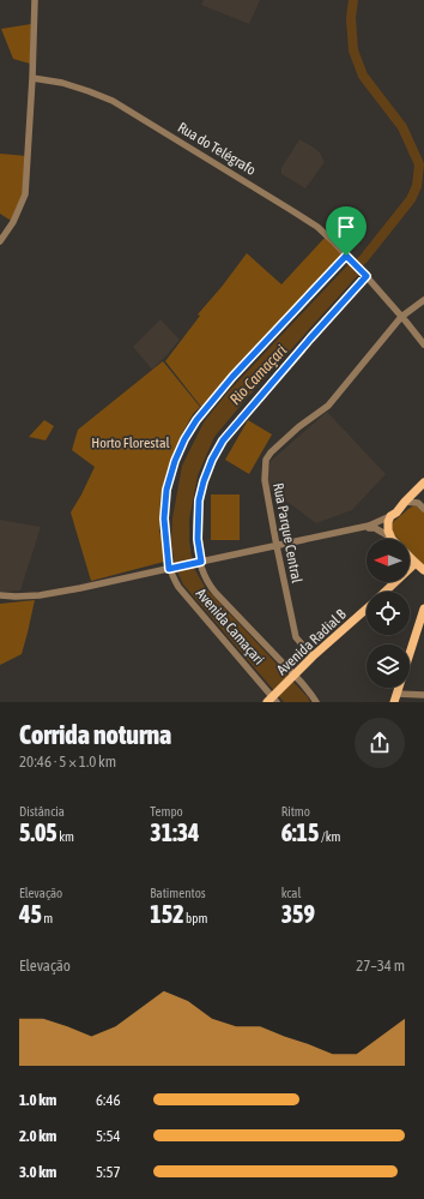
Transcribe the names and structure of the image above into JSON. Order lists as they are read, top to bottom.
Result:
{
  "streets": {
    "main road": ["Avenida Radial B"],
    "street": ["Rua do Telégrafo", "Rua Parque Central", "Avenida Camaçari"]
  },
  "crossings": [
    ["Rua do Telégrafo", "Rua Parque Central"],
    ["Rua do Telégrafo", "Avenida Camaçari"],
    ["Rua Parque Central", "Avenida Radial B"],
    ["Avenida Camaçari", "Avenida Radial B"]
  ],
  "water": ["Rio Camaçari"],
  "parks": ["Horto Florestal"],
  "north": "left",
  "page": {
    "heading": ["Corrida noturna", "20:46 · 5 × 1.0 km"],
    "stats": [
      ["Distância", "5.05 km"],
      ["Tempo", "31:34"],
      ["Ritmo", "6:15 /km"],
      ["Elevação", "45 m"],
      ["Batimentos", "152 bpm"],
      ["kcal", "359"]
    ],
    "chart": ["Elevação", "27–34 m"],
    "list": [
      {
        "name": "1.0 km",
        "note": "6:46"
      },
      {
        "name": "2.0 km",
        "note": "5:54"
      },
      {
        "name": "3.0 km",
        "note": "5:57"
      }
    ]
  }
}
